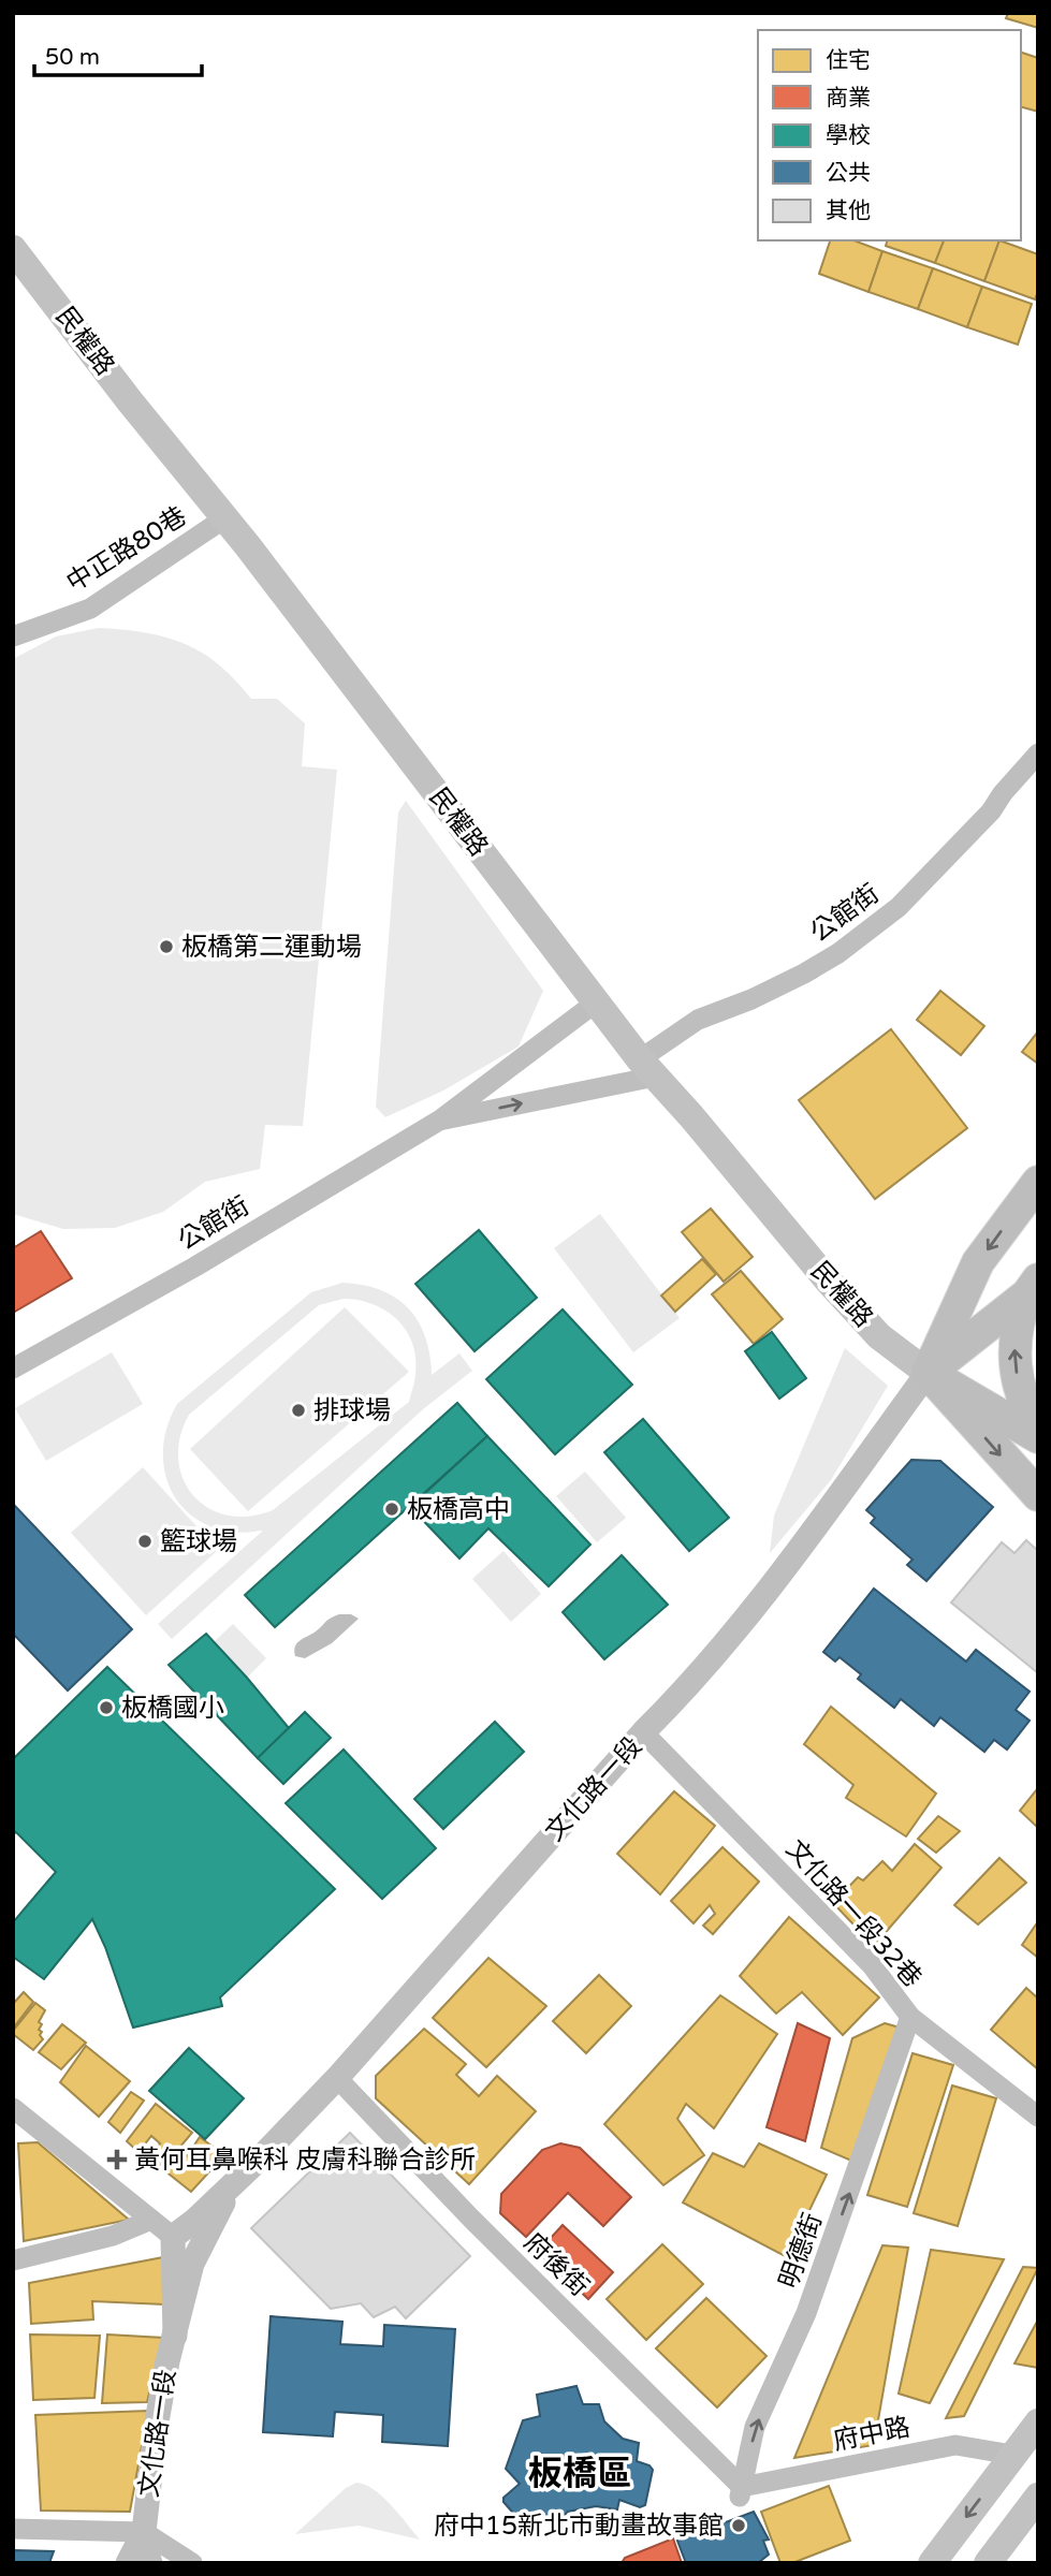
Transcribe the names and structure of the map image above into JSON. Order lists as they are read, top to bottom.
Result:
{
  "streets": {
    "main road": ["民權路", "文化路一段"],
    "street": [
      "中正路80巷",
      "公館街",
      "文化路一段32巷",
      "明德街",
      "府後街",
      "府中路"
    ]
  },
  "crossings": [
    ["民權路", "中正路80巷"],
    ["民權路", "公館街"],
    ["民權路", "文化路一段"],
    ["文化路一段", "文化路一段32巷"],
    ["文化路一段", "府後街"],
    ["文化路一段32巷", "明德街"],
    ["明德街", "府後街"],
    ["明德街", "府中路"],
    ["府後街", "府中路"]
  ],
  "one_way": ["明德街"],
  "districts": ["板橋區"],
  "places": {
    "other": [
      "板橋第二運動場",
      "排球場",
      "板橋高中",
      "籃球場",
      "板橋國小",
      "府中15新北市動畫故事館"
    ],
    "health": ["黃何耳鼻喉科 皮膚科聯合診所"]
  },
  "legend": [
    "住宅",
    "商業",
    "學校",
    "公共",
    "其他"
  ],
  "scale_bar": "50 m"
}
